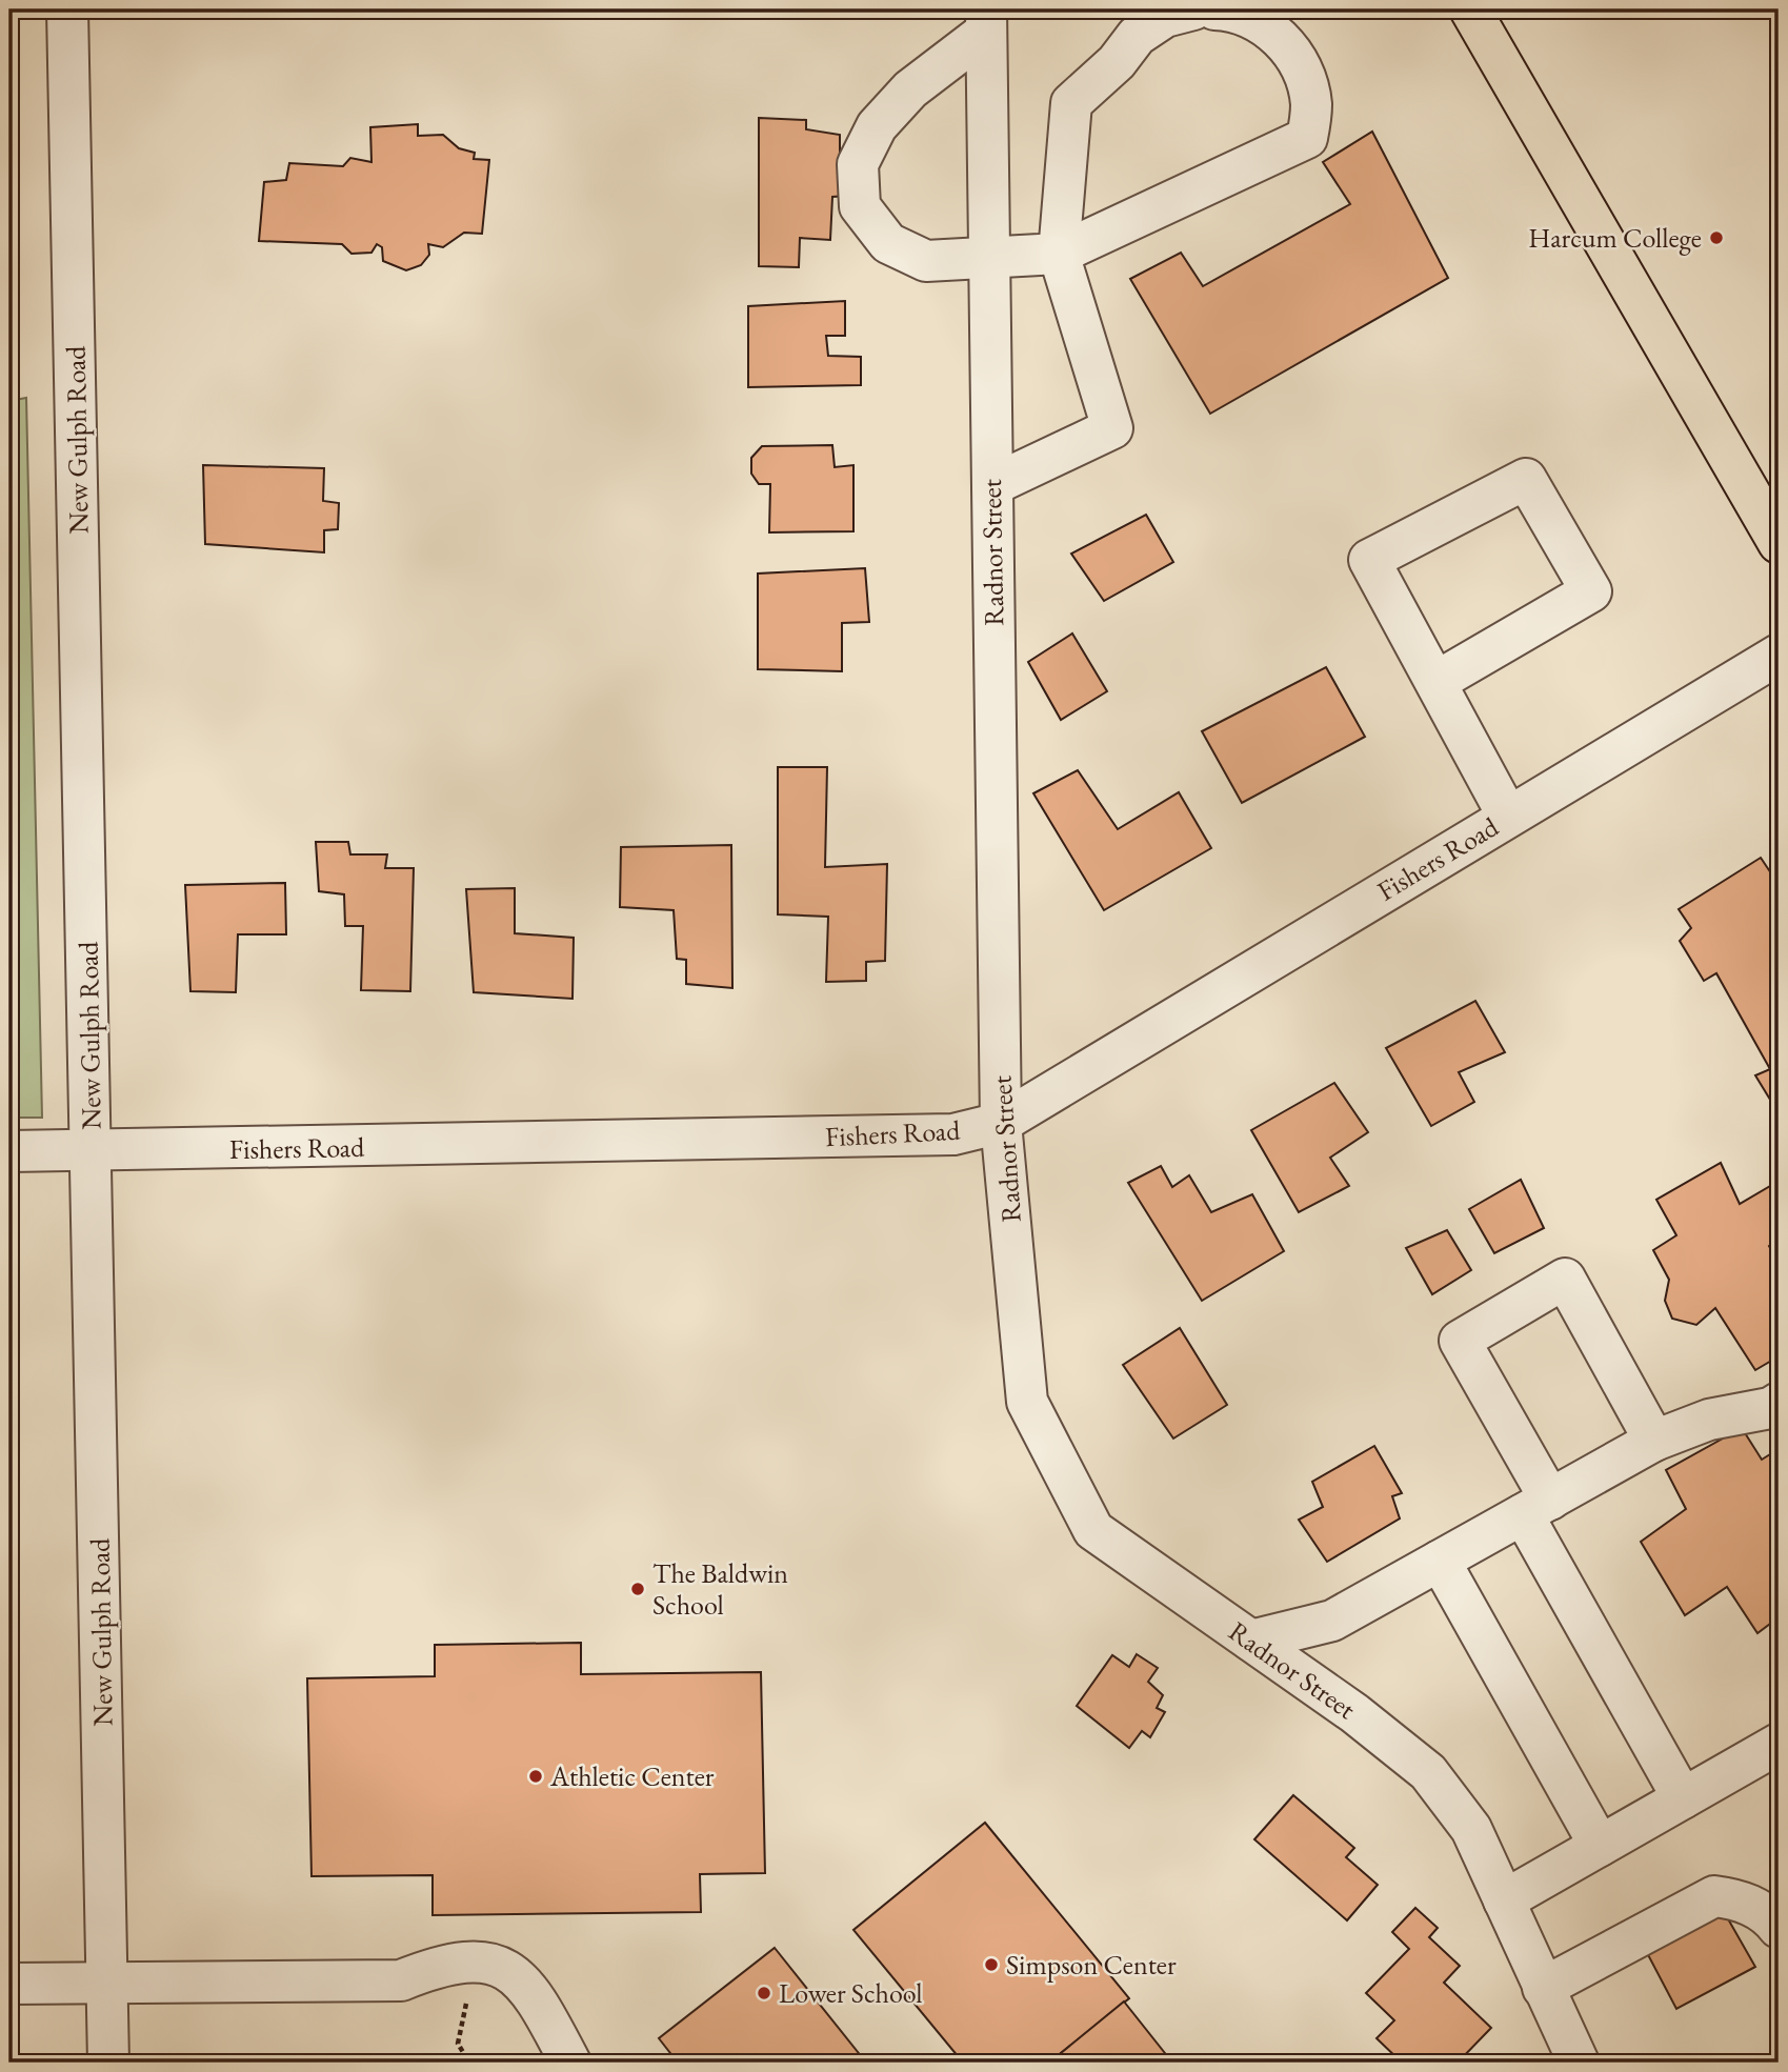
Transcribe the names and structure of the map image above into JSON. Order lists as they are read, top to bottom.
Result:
{
  "streets": {
    "street": ["New Gulph Road", "Radnor Street", "Fishers Road"]
  },
  "crossings": [
    ["New Gulph Road", "Fishers Road"],
    ["Radnor Street", "Fishers Road"]
  ],
  "places": [
    "Harcum College",
    "The Baldwin School",
    "Athletic Center",
    "Simpson Center",
    "Lower School"
  ]
}
